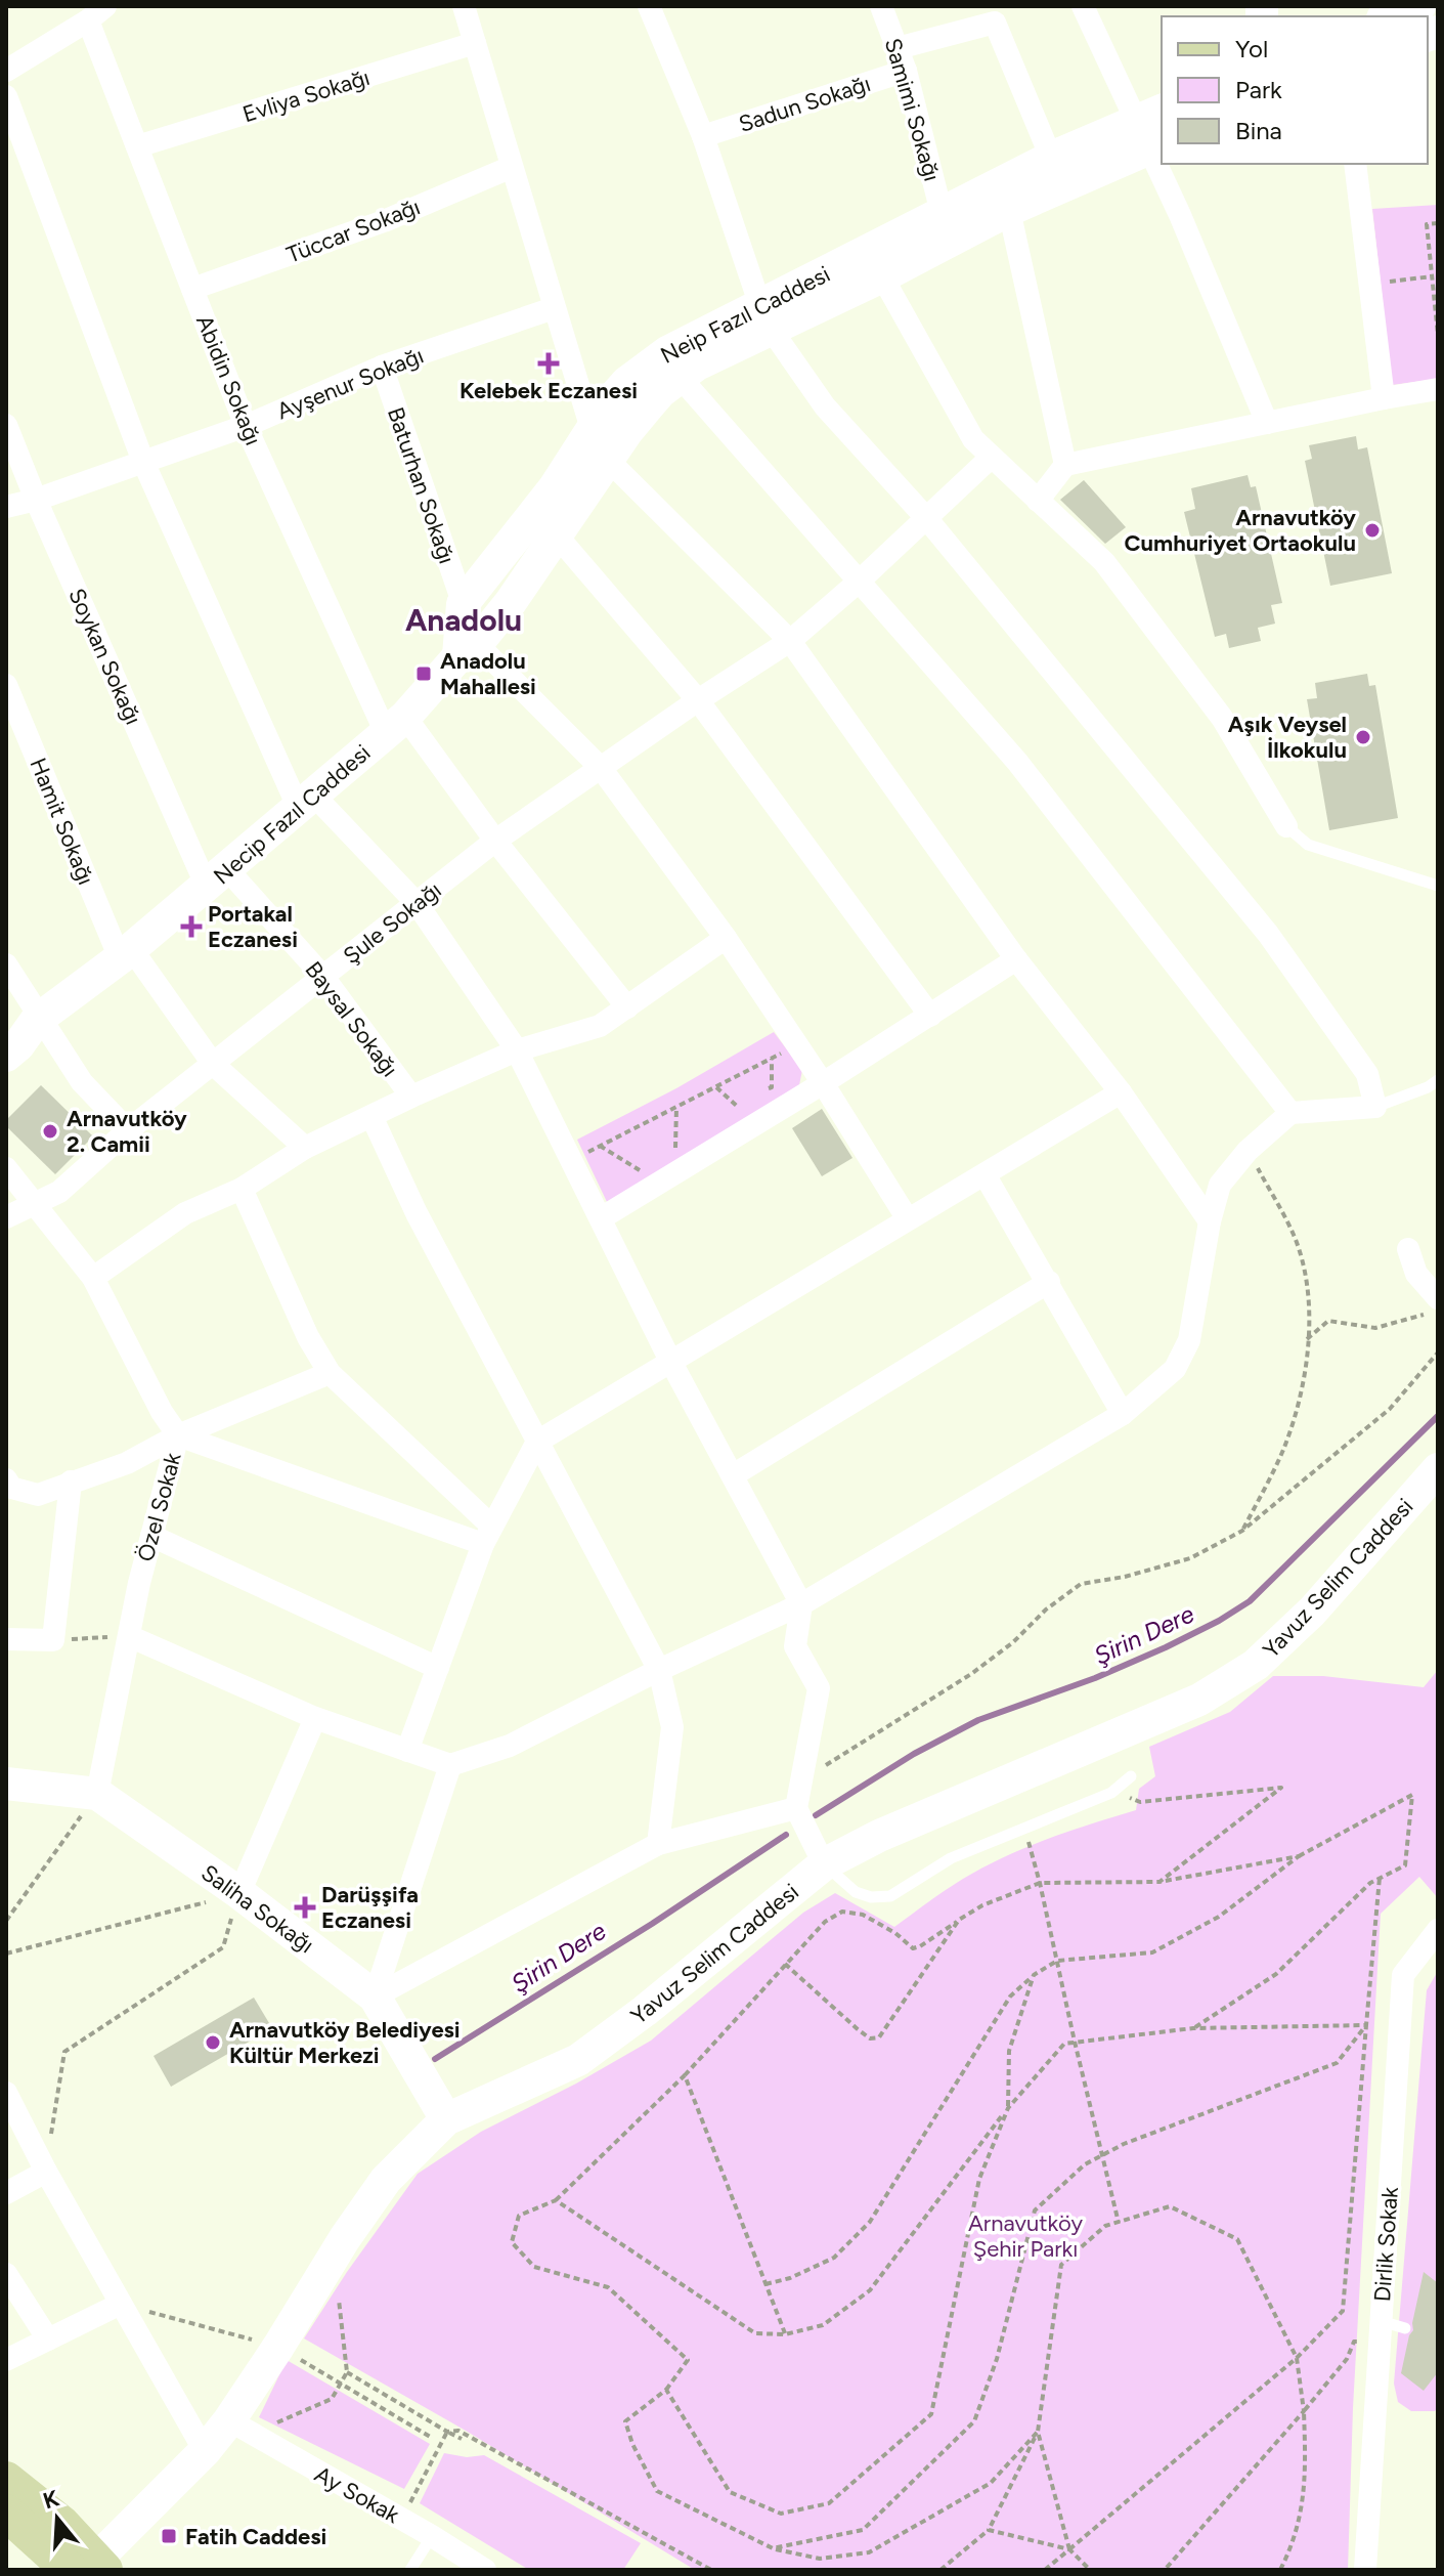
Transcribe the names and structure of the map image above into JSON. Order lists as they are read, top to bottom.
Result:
{
  "streets": {
    "main road": [
      "Neip Fazıl Caddesi",
      "Necip Fazıl Caddesi",
      "Yavuz Selim Caddesi",
      "Saliha Sokağı"
    ],
    "street": [
      "Evliya Sokağı",
      "Sadun Sokağı",
      "Samimi Sokağı",
      "Tüccar Sokağı",
      "Abidin Sokağı",
      "Ayşenur Sokağı",
      "Baturhan Sokağı",
      "Soykan Sokağı",
      "Hamit Sokağı",
      "Şule Sokağı",
      "Baysal Sokağı",
      "Özel Sokak",
      "Dirlik Sokak",
      "Ay Sokak"
    ]
  },
  "crossings": [
    ["Evliya Sokağı", "Abidin Sokağı"],
    ["Sadun Sokağı", "Samimi Sokağı"],
    ["Samimi Sokağı", "Neip Fazıl Caddesi"],
    ["Tüccar Sokağı", "Abidin Sokağı"],
    ["Neip Fazıl Caddesi", "Baturhan Sokağı"],
    ["Neip Fazıl Caddesi", "Necip Fazıl Caddesi"],
    ["Abidin Sokağı", "Ayşenur Sokağı"],
    ["Abidin Sokağı", "Necip Fazıl Caddesi"],
    ["Abidin Sokağı", "Şule Sokağı"],
    ["Ayşenur Sokağı", "Baturhan Sokağı"],
    ["Ayşenur Sokağı", "Soykan Sokağı"],
    ["Soykan Sokağı", "Necip Fazıl Caddesi"],
    ["Soykan Sokağı", "Baysal Sokağı"],
    ["Necip Fazıl Caddesi", "Hamit Sokağı"],
    ["Necip Fazıl Caddesi", "Baysal Sokağı"],
    ["Hamit Sokağı", "Şule Sokağı"],
    ["Şule Sokağı", "Baysal Sokağı"],
    ["Şule Sokağı", "Özel Sokak"],
    ["Özel Sokak", "Saliha Sokağı"],
    ["Yavuz Selim Caddesi", "Saliha Sokağı"],
    ["Yavuz Selim Caddesi", "Ay Sokak"]
  ],
  "districts": ["Anadolu"],
  "water": ["Şirin Dere"],
  "parks": ["Arnavutköy Şehir Parkı"],
  "places": {
    "health": ["Kelebek Eczanesi", "Portakal Eczanesi", "Darüşşifa Eczanesi"],
    "other": [
      "Arnavutköy Cumhuriyet Ortaokulu",
      "Aşık Veysel İlkokulu",
      "Arnavutköy 2. Camii",
      "Arnavutköy Belediyesi Kültür Merkezi"
    ],
    "transit": ["Anadolu Mahallesi", "Fatih Caddesi"]
  },
  "legend": ["Yol", "Park", "Bina"],
  "north": "top"
}
